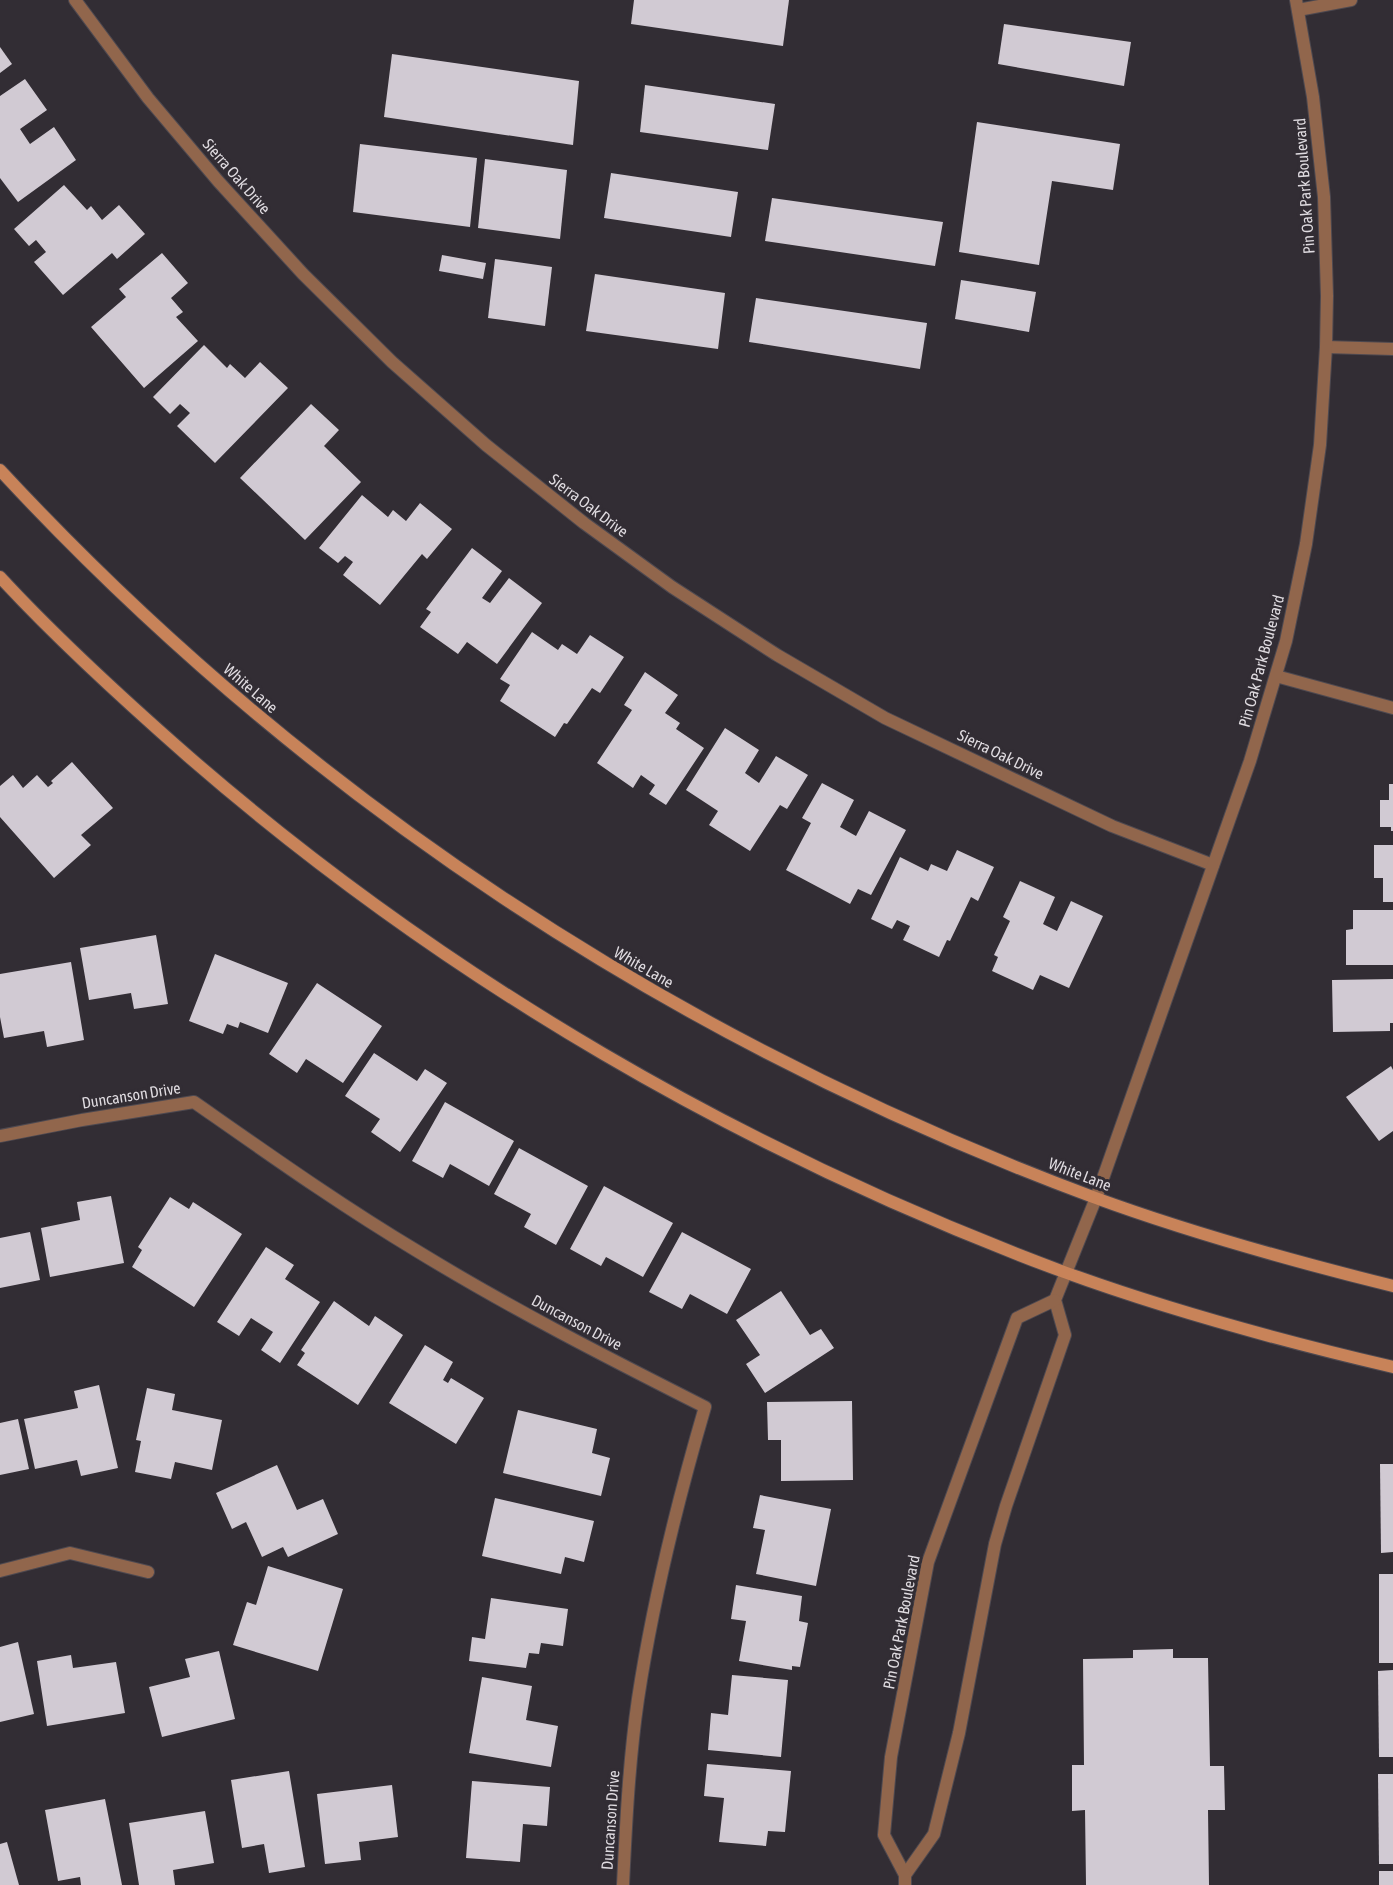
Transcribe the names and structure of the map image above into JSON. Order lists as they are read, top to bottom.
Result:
{
  "streets": {
    "main road": ["White Lane"],
    "street": ["Sierra Oak Drive", "Pin Oak Park Boulevard", "Duncanson Drive"]
  },
  "crossings": [
    ["Sierra Oak Drive", "Pin Oak Park Boulevard"],
    ["Pin Oak Park Boulevard", "White Lane"]
  ]
}
